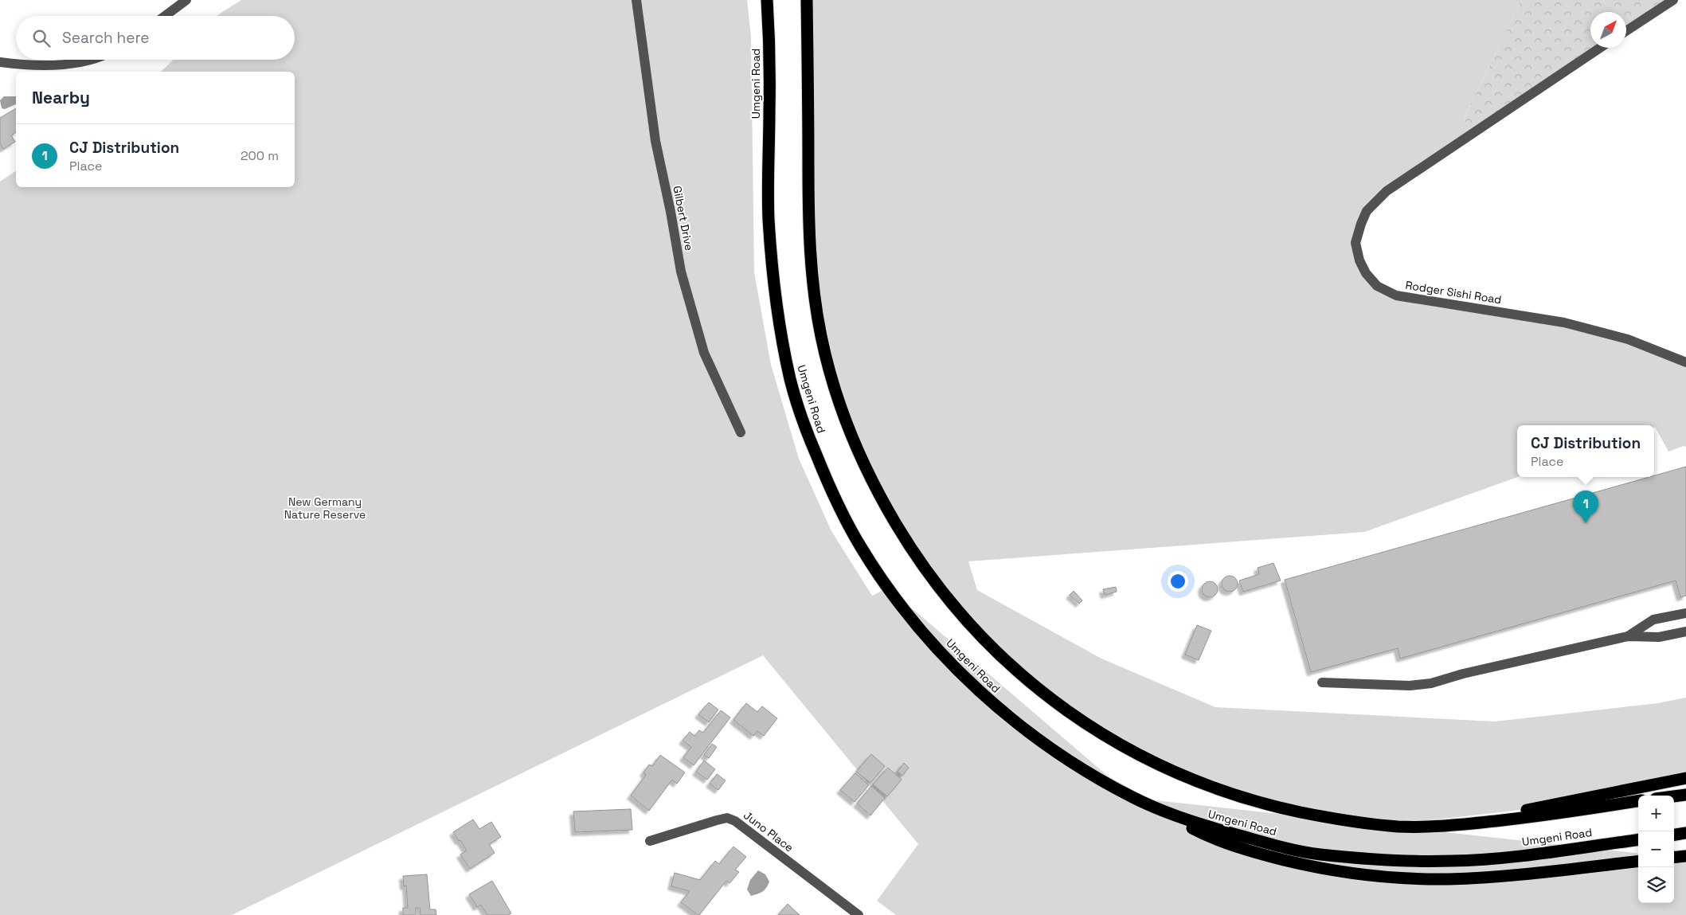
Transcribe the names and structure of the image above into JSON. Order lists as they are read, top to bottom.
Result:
{
  "streets": {
    "highway": ["Umgeni Road"],
    "street": ["Gilbert Drive", "Rodger Sishi Road", "Juno Place"]
  },
  "parks": ["New Germany Nature Reserve"],
  "north": "top right",
  "page": {
    "search": "Search here",
    "heading": "Nearby",
    "list": [
      {
        "mark": "1",
        "name": "CJ Distribution",
        "note": "Place",
        "value": "200 m"
      }
    ],
    "popup": ["CJ Distribution", "Place"],
    "pins": "1",
    "map_buttons": ["+", "−"]
  }
}
